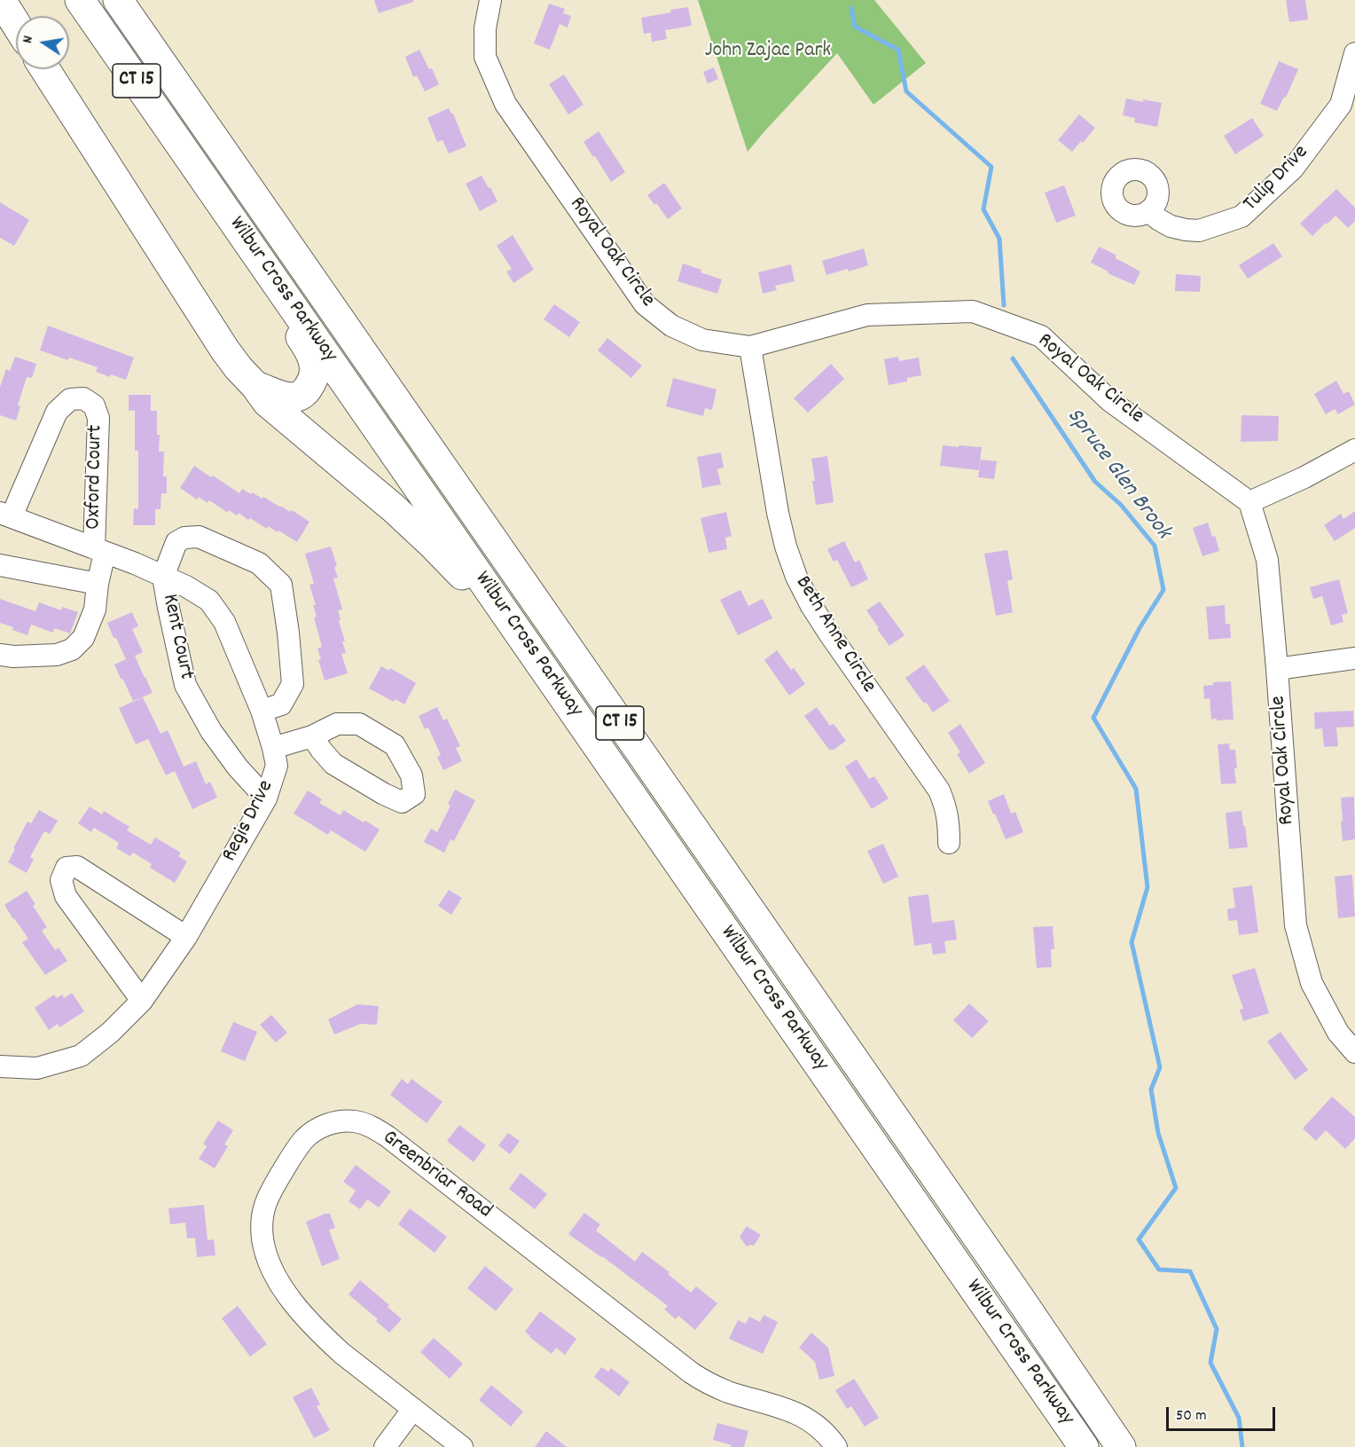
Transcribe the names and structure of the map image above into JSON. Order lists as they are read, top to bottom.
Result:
{
  "streets": {
    "highway": ["CT 15", "Wilbur Cross Parkway"],
    "street": [
      "Tulip Drive",
      "Royal Oak Circle",
      "Oxford Court",
      "Beth Anne Circle",
      "Kent Court",
      "Regis Drive",
      "Greenbriar Road"
    ]
  },
  "crossings": [
    ["Royal Oak Circle", "Beth Anne Circle"],
    ["Oxford Court", "Regis Drive"],
    ["Kent Court", "Regis Drive"]
  ],
  "water": ["Spruce Glen Brook"],
  "parks": ["John Zajac Park"],
  "scale_bar": "50 m",
  "north": "left"
}
